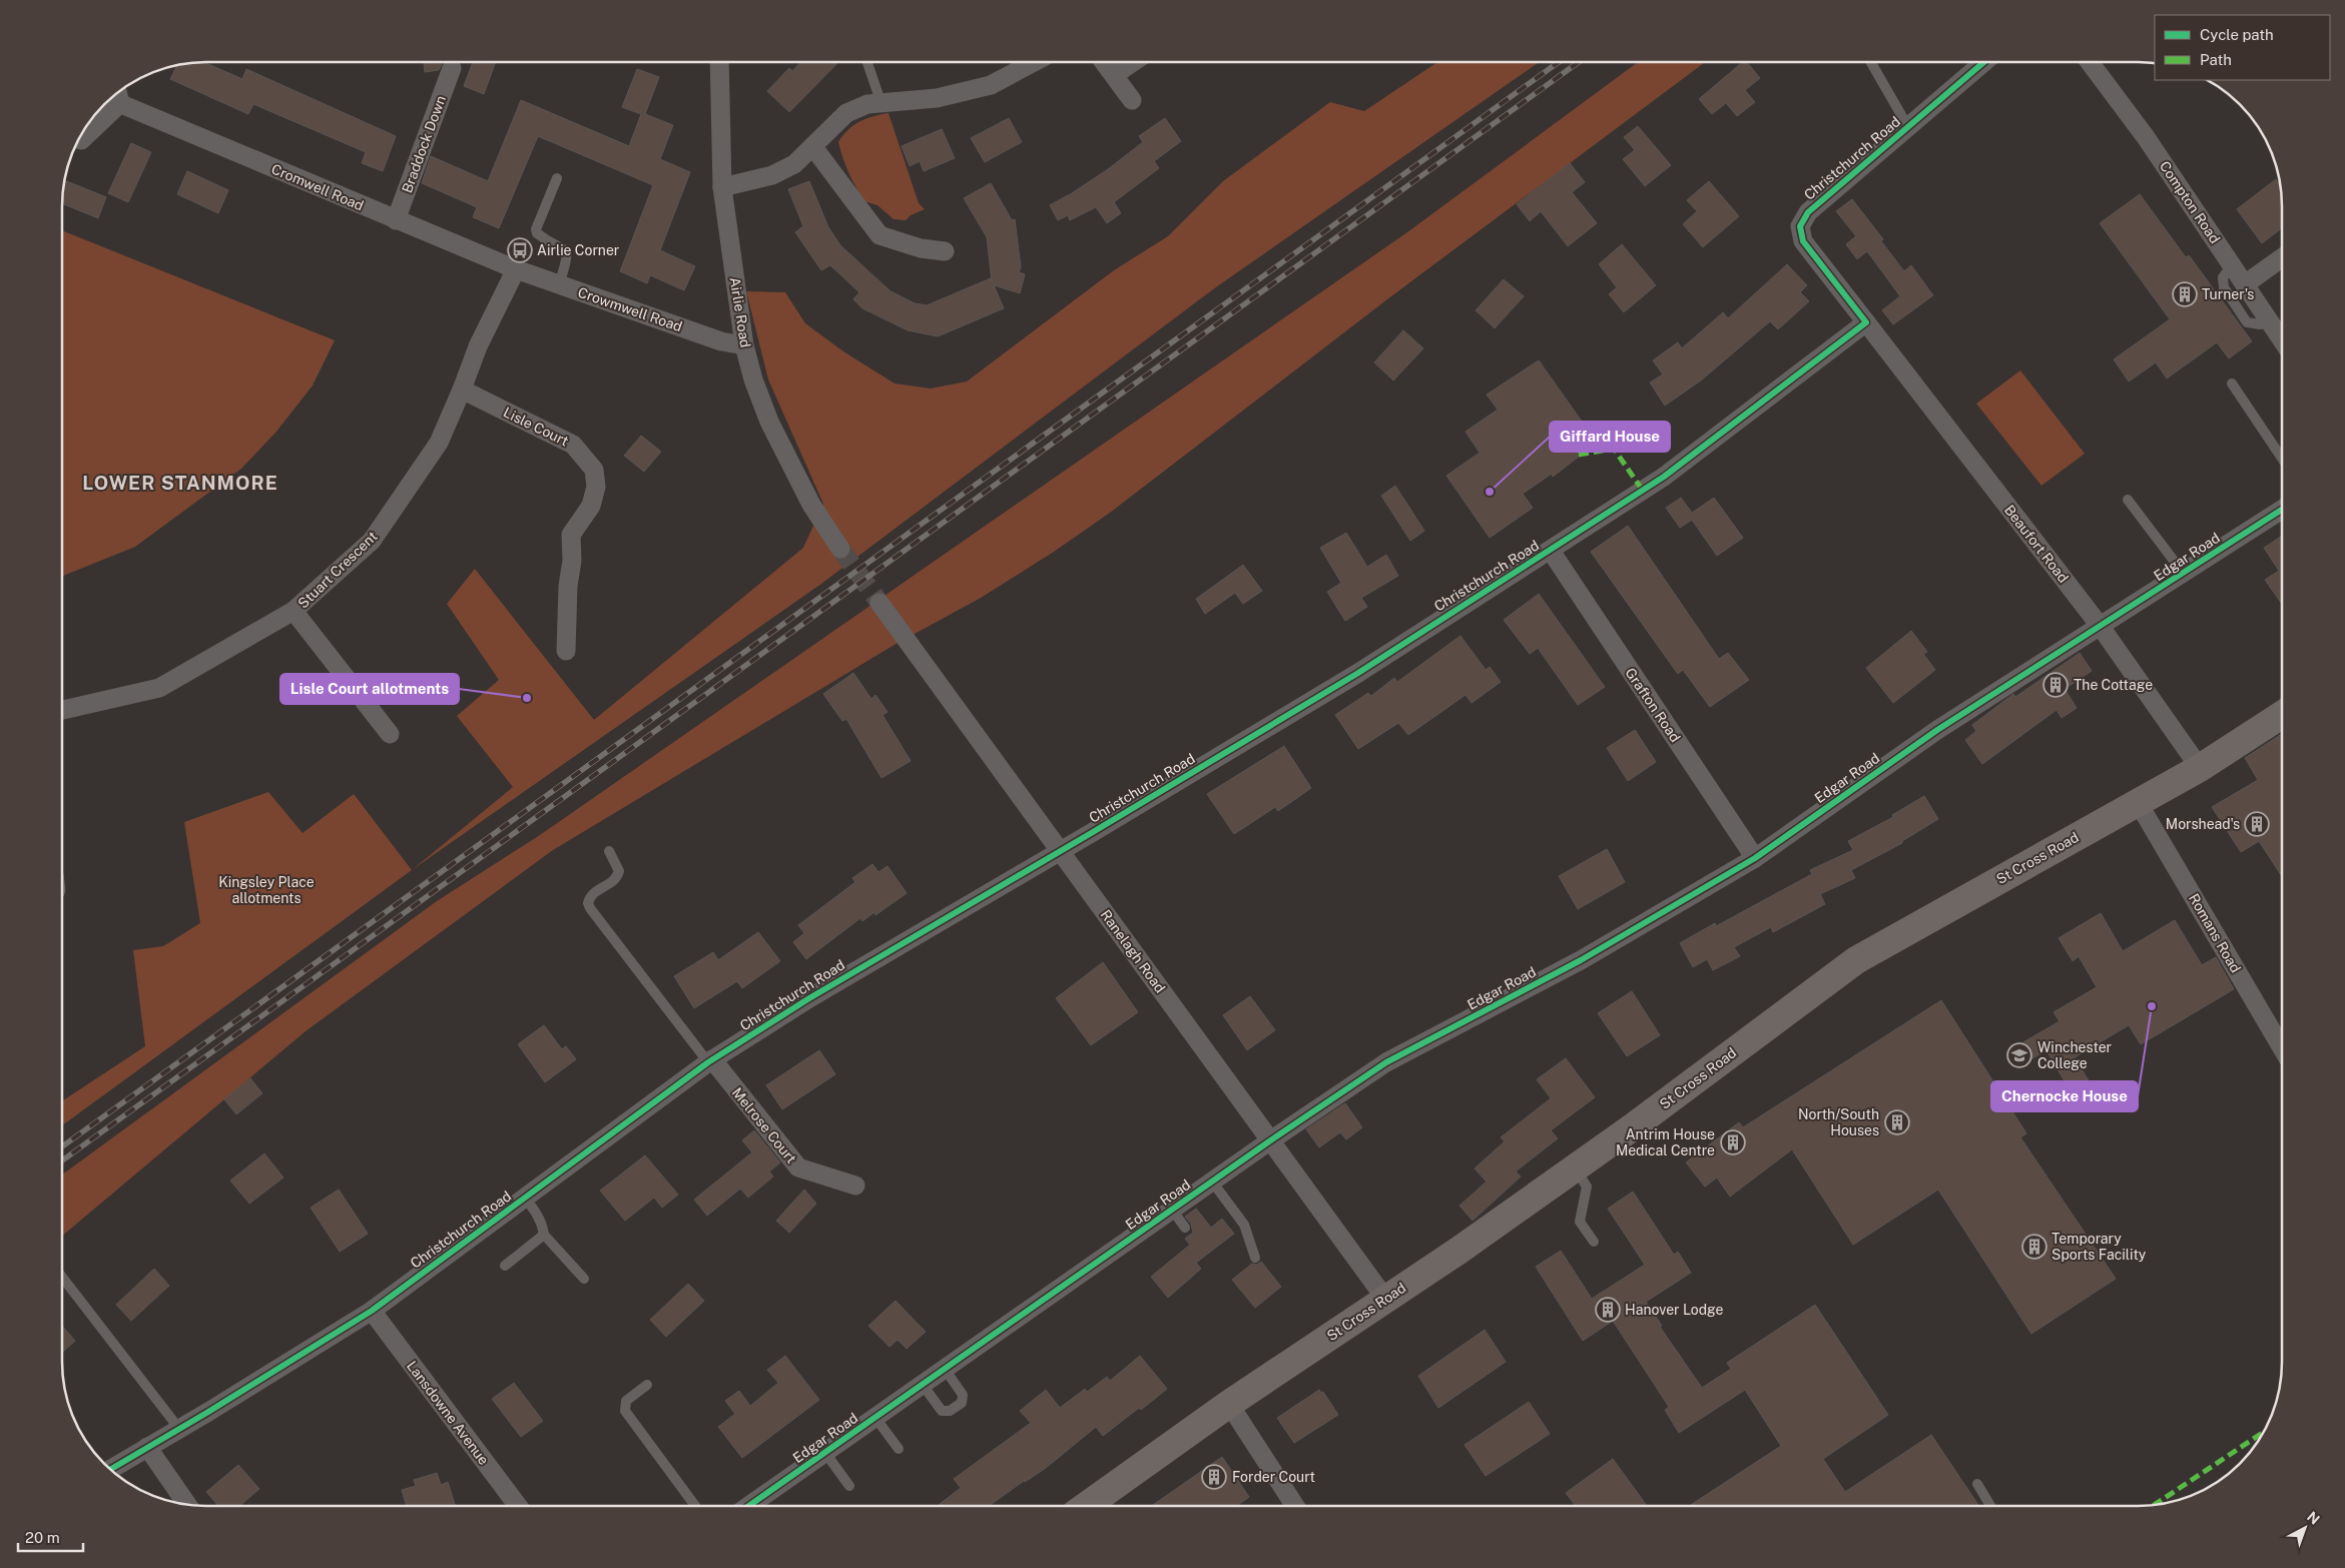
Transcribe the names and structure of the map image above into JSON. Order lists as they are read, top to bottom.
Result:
{
  "streets": {
    "main road": ["St Cross Road"],
    "street": [
      "Braddock Down",
      "Christchurch Road",
      "Cromwell Road",
      "Compton Road",
      "Crowmwell Road",
      "Airlie Road",
      "Lisle Court",
      "Beaufort Road",
      "Edgar Road",
      "Stuart Crescent",
      "Grafton Road",
      "Romans Road",
      "Ranelagh Road",
      "Melrose Court",
      "Lansdowne Avenue"
    ]
  },
  "crossings": [
    ["Braddock Down", "Cromwell Road"],
    ["Christchurch Road", "Beaufort Road"],
    ["Christchurch Road", "Grafton Road"],
    ["Christchurch Road", "Ranelagh Road"],
    ["Christchurch Road", "Melrose Court"],
    ["Christchurch Road", "Lansdowne Avenue"],
    ["Cromwell Road", "Crowmwell Road"],
    ["Cromwell Road", "Stuart Crescent"],
    ["Crowmwell Road", "Airlie Road"],
    ["Crowmwell Road", "Stuart Crescent"],
    ["Lisle Court", "Stuart Crescent"],
    ["Beaufort Road", "Edgar Road"],
    ["Beaufort Road", "St Cross Road"],
    ["Edgar Road", "Grafton Road"],
    ["Edgar Road", "Ranelagh Road"],
    ["St Cross Road", "Romans Road"],
    ["St Cross Road", "Ranelagh Road"]
  ],
  "districts": ["LOWER STANMORE"],
  "parks": ["Kingsley Place allotments"],
  "places": {
    "bus stop": ["Airlie Corner"],
    "building": [
      "Turner's",
      "The Cottage",
      "Morshead's",
      "North/South Houses",
      "Antrim House Medical Centre",
      "Temporary Sports Facility",
      "Hanover Lodge",
      "Forder Court"
    ],
    "other": ["Giffard House", "Lisle Court allotments", "Chernocke House"],
    "school or university": ["Winchester College"]
  },
  "legend": ["Cycle path", "Path"],
  "scale_bar": "20 m",
  "north": "top right"
}
